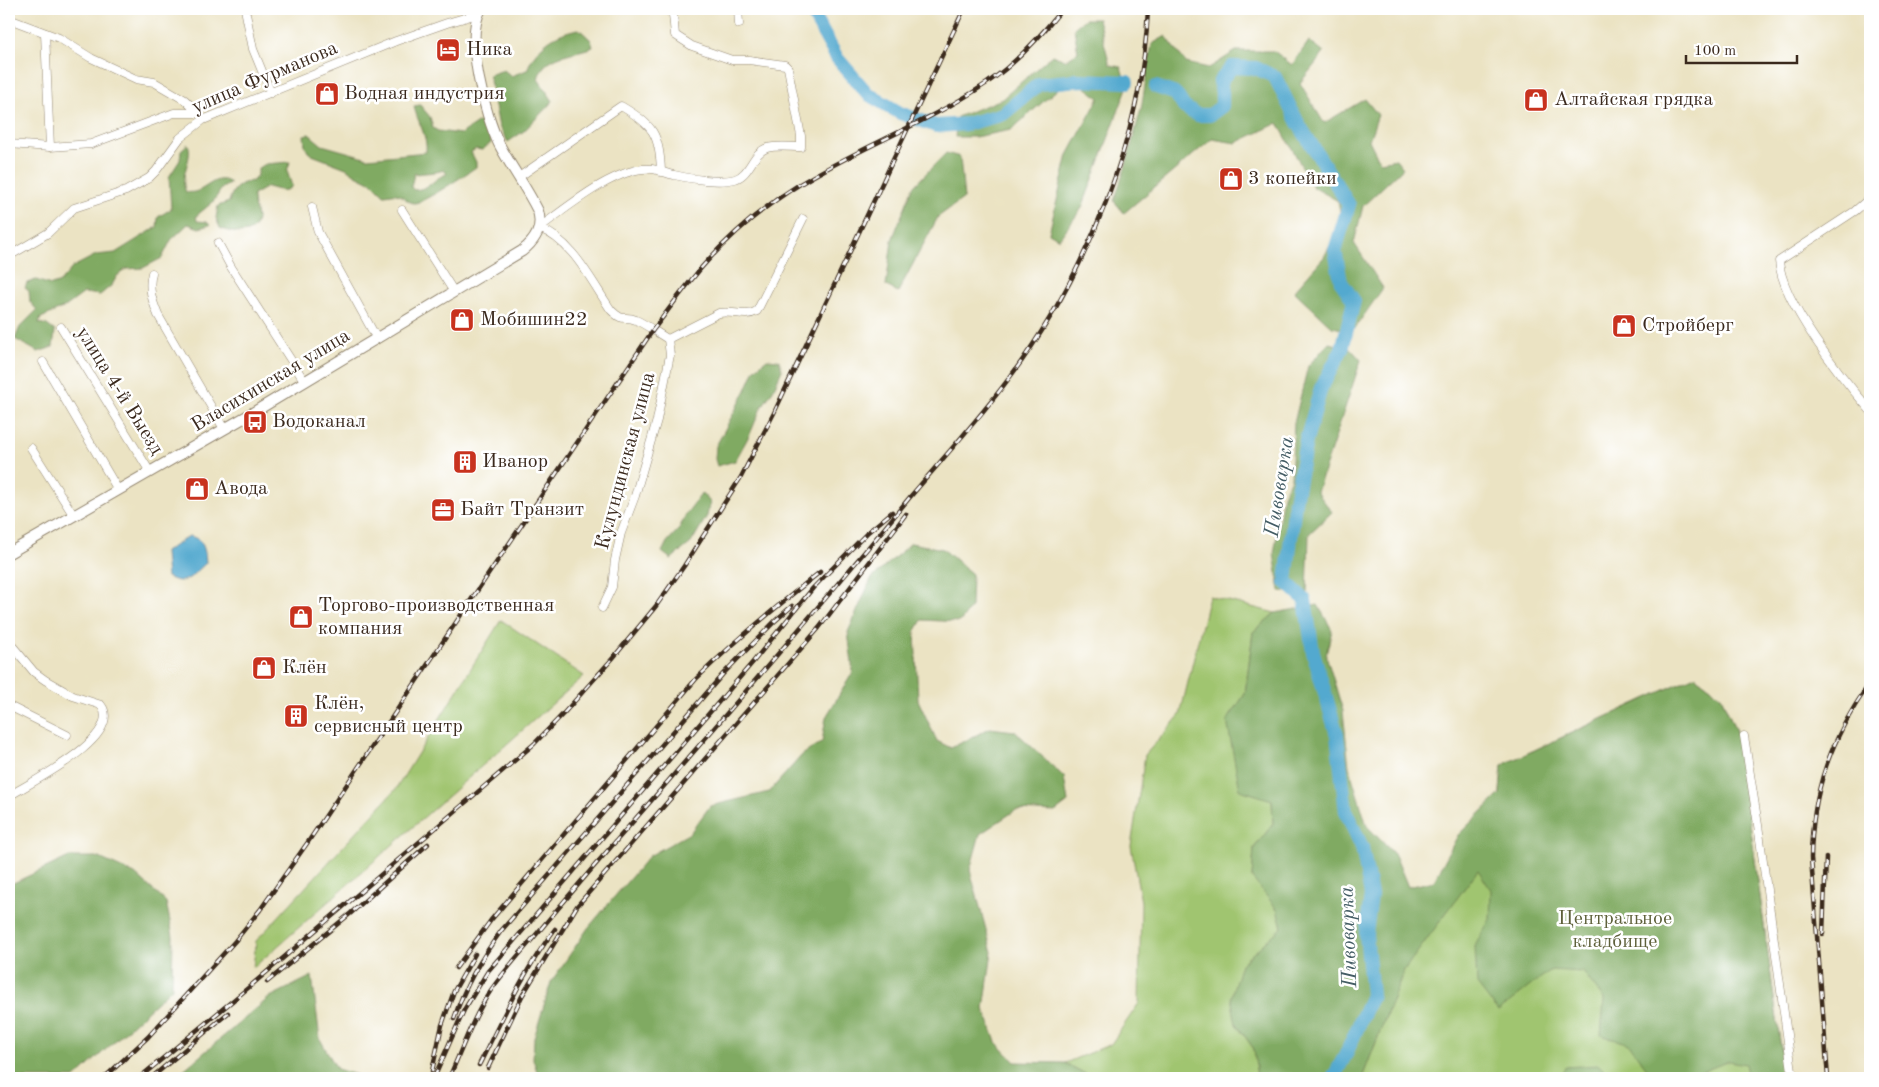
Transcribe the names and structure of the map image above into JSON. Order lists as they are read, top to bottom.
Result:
{
  "streets": {
    "street": [
      "улица Фурманова",
      "Власихинская улица",
      "улица 4-й Выезд",
      "Кулундинская улица"
    ]
  },
  "crossings": [
    ["Власихинская улица", "улица 4-й Выезд"]
  ],
  "water": ["Пивоварка"],
  "parks": ["Центральное кладбище"],
  "places": {
    "hotel": ["Ника"],
    "shop": [
      "Водная индустрия",
      "Алтайская грядка",
      "3 копейки",
      "Мобишин22",
      "Стройберг",
      "Авода",
      "Торгово-производственная компания",
      "Клён"
    ],
    "bus stop": ["Водоканал"],
    "building": ["Иванор", "Клён, сервисный центр"],
    "office": ["Байт Транзит"]
  },
  "scale_bar": "100 m"
}
